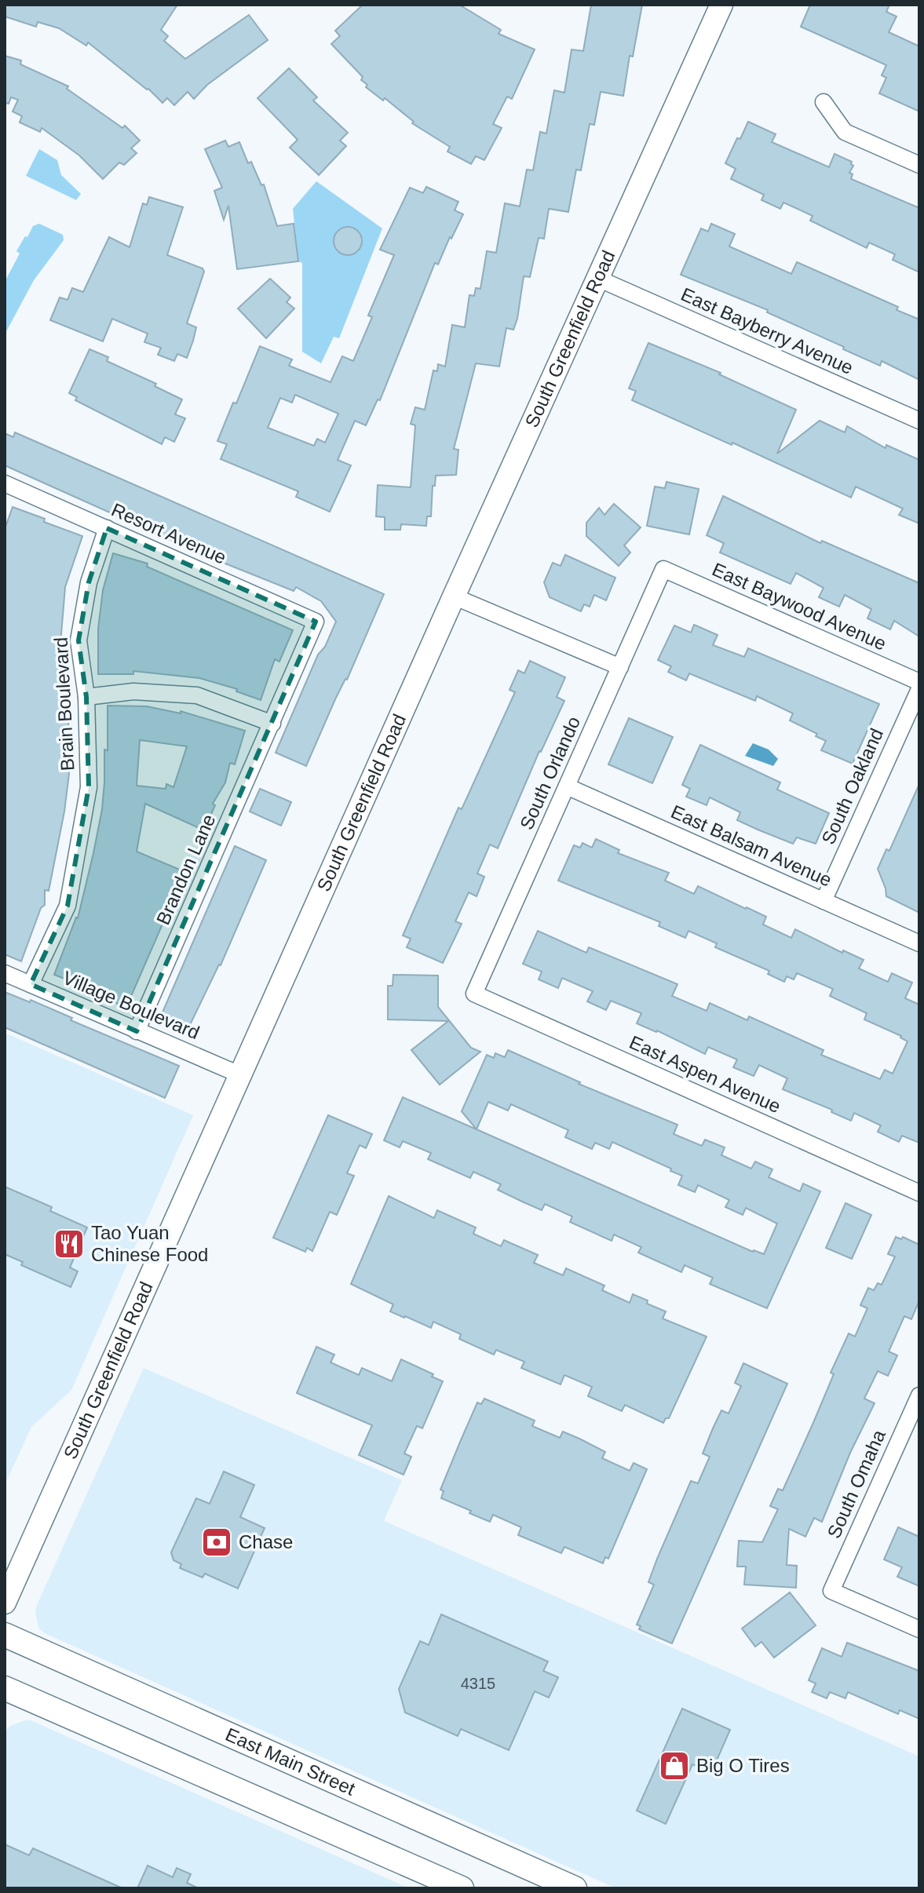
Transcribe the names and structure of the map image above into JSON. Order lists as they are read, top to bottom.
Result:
{
  "streets": {
    "main road": ["South Greenfield Road", "East Main Street"],
    "street": [
      "East Bayberry Avenue",
      "Resort Avenue",
      "East Baywood Avenue",
      "Brain Boulevard",
      "South Orlando",
      "South Oakland",
      "East Balsam Avenue",
      "Brandon Lane",
      "Village Boulevard",
      "East Aspen Avenue",
      "South Omaha"
    ]
  },
  "crossings": [
    ["East Bayberry Avenue", "South Greenfield Road"],
    ["South Greenfield Road", "Village Boulevard"],
    ["Resort Avenue", "Brain Boulevard"],
    ["Resort Avenue", "Brandon Lane"],
    ["East Baywood Avenue", "South Orlando"],
    ["Brain Boulevard", "Village Boulevard"],
    ["South Orlando", "East Balsam Avenue"],
    ["South Orlando", "East Aspen Avenue"],
    ["South Oakland", "East Balsam Avenue"],
    ["Brandon Lane", "Village Boulevard"]
  ],
  "places": {
    "restaurant": ["Tao Yuan Chinese Food"],
    "bank": ["Chase"],
    "shop": ["Big O Tires"]
  },
  "house_numbers": ["4315"]
}
